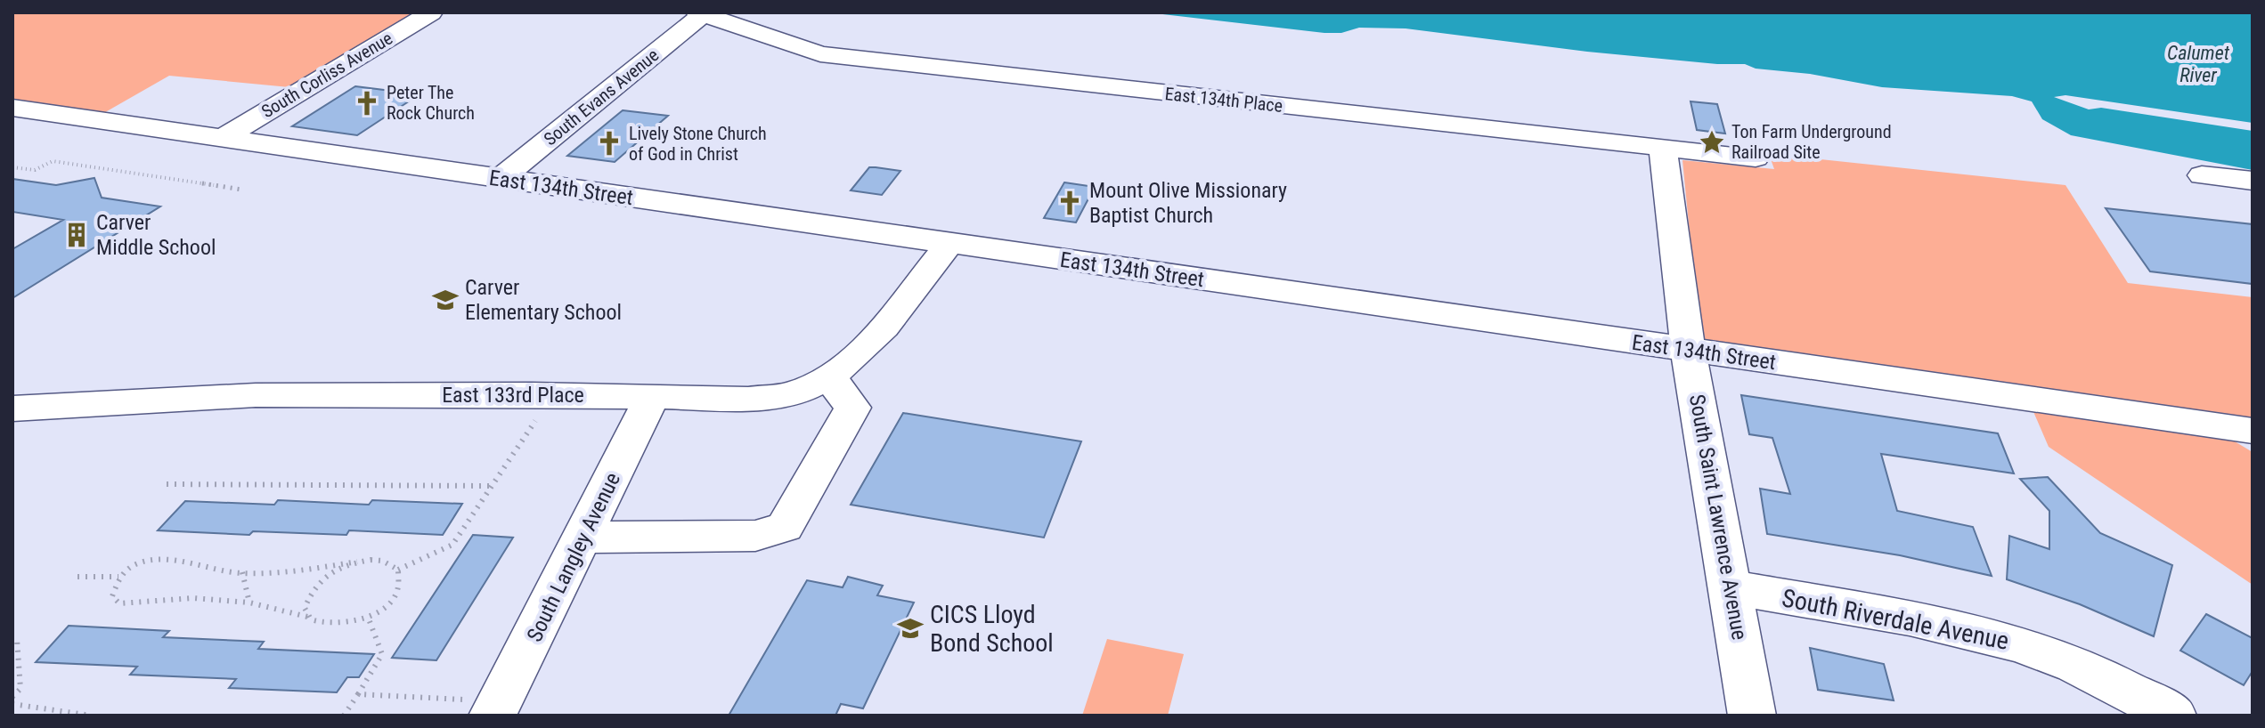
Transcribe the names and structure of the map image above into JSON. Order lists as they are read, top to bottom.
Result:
{
  "streets": {
    "street": [
      "South Corliss Avenue",
      "South Evans Avenue",
      "East 134th Place",
      "East 134th Street",
      "East 133rd Place",
      "South Saint Lawrence Avenue",
      "South Langley Avenue",
      "South Riverdale Avenue"
    ]
  },
  "crossings": [
    ["South Corliss Avenue", "East 134th Street"],
    ["South Evans Avenue", "East 134th Place"],
    ["South Evans Avenue", "East 134th Street"],
    ["East 134th Place", "South Saint Lawrence Avenue"],
    ["East 134th Street", "East 133rd Place"],
    ["East 134th Street", "South Saint Lawrence Avenue"],
    ["East 133rd Place", "South Langley Avenue"],
    ["South Saint Lawrence Avenue", "South Riverdale Avenue"]
  ],
  "water": ["Calumet River"],
  "places": {
    "church": ["Peter The Rock Church", "Lively Stone Church of God in Christ", "Mount Olive Missionary Baptist Church"],
    "place": ["Ton Farm Underground Railroad Site"],
    "building": ["Carver Middle School"],
    "school or university": ["Carver Elementary School", "CICS Lloyd Bond School"]
  }
}
